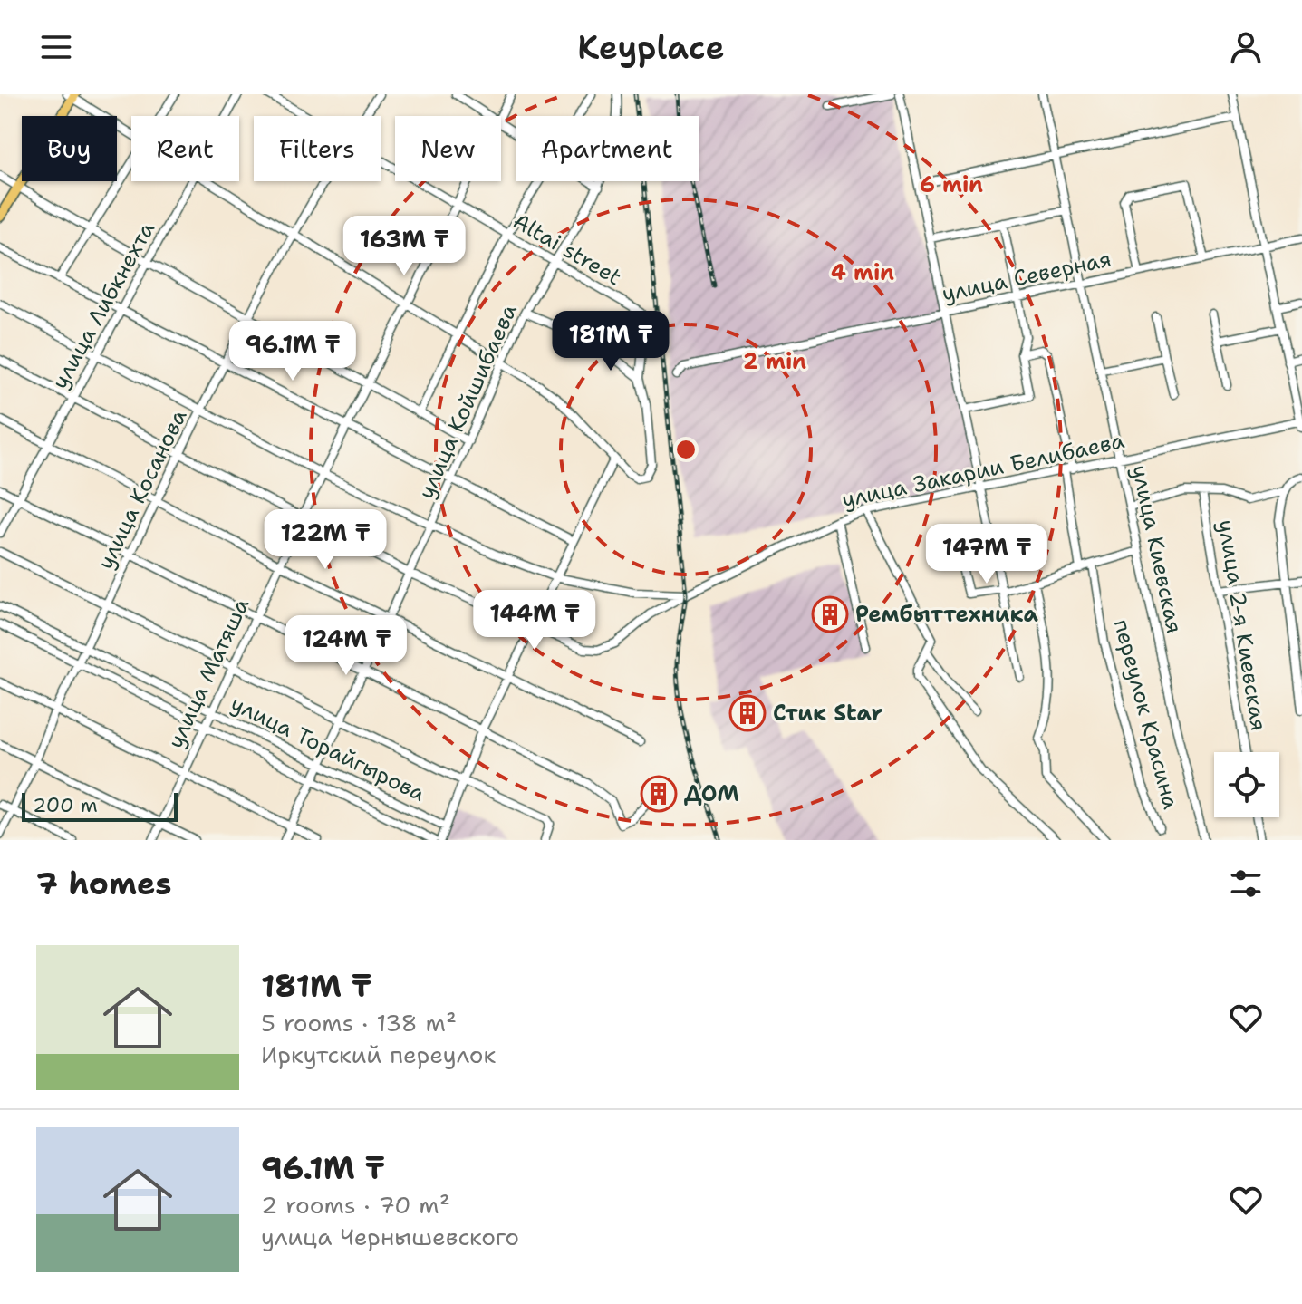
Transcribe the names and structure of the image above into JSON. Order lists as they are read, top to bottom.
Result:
{
  "streets": {
    "street": [
      "Altai street",
      "улица Северная",
      "улица Либкнехта",
      "улица Койшибаева",
      "улица Закарии Белибаева",
      "улица Косанова",
      "улица Киевская",
      "улица 2-я Киевская",
      "улица Матяша",
      "переулок Красина",
      "улица Торайгырова"
    ]
  },
  "crossings": [
    ["Altai street", "улица Койшибаева"],
    ["Altai street", "улица Матяша"],
    ["улица Северная", "улица Киевская"],
    ["улица Койшибаева", "улица Торайгырова"],
    ["улица Закарии Белибаева", "улица Киевская"],
    ["улица Косанова", "улица Торайгырова"],
    ["улица Матяша", "улица Торайгырова"]
  ],
  "places": {
    "building": ["Рембыттехника", "Стик Star", "ДОМ"]
  },
  "scale_bar": "200 m",
  "page": {
    "header": "Keyplace",
    "chip": [
      "Buy",
      "Rent",
      "Filters",
      "New",
      "Apartment"
    ],
    "price": [
      "163M ₸",
      "181M ₸",
      "96.1M ₸",
      "122M ₸",
      "147M ₸",
      "144M ₸",
      "124M ₸"
    ],
    "scale": "200 m",
    "heading": "7 homes",
    "list": [
      {
        "name": "181M ₸",
        "note": "5 rooms · 138 m² · Иркутский переулок"
      },
      {
        "name": "96.1M ₸",
        "note": "2 rooms · 70 m² · улица Чернышевского"
      }
    ]
  },
  "rings": ["6 min", "4 min", "2 min"]
}
